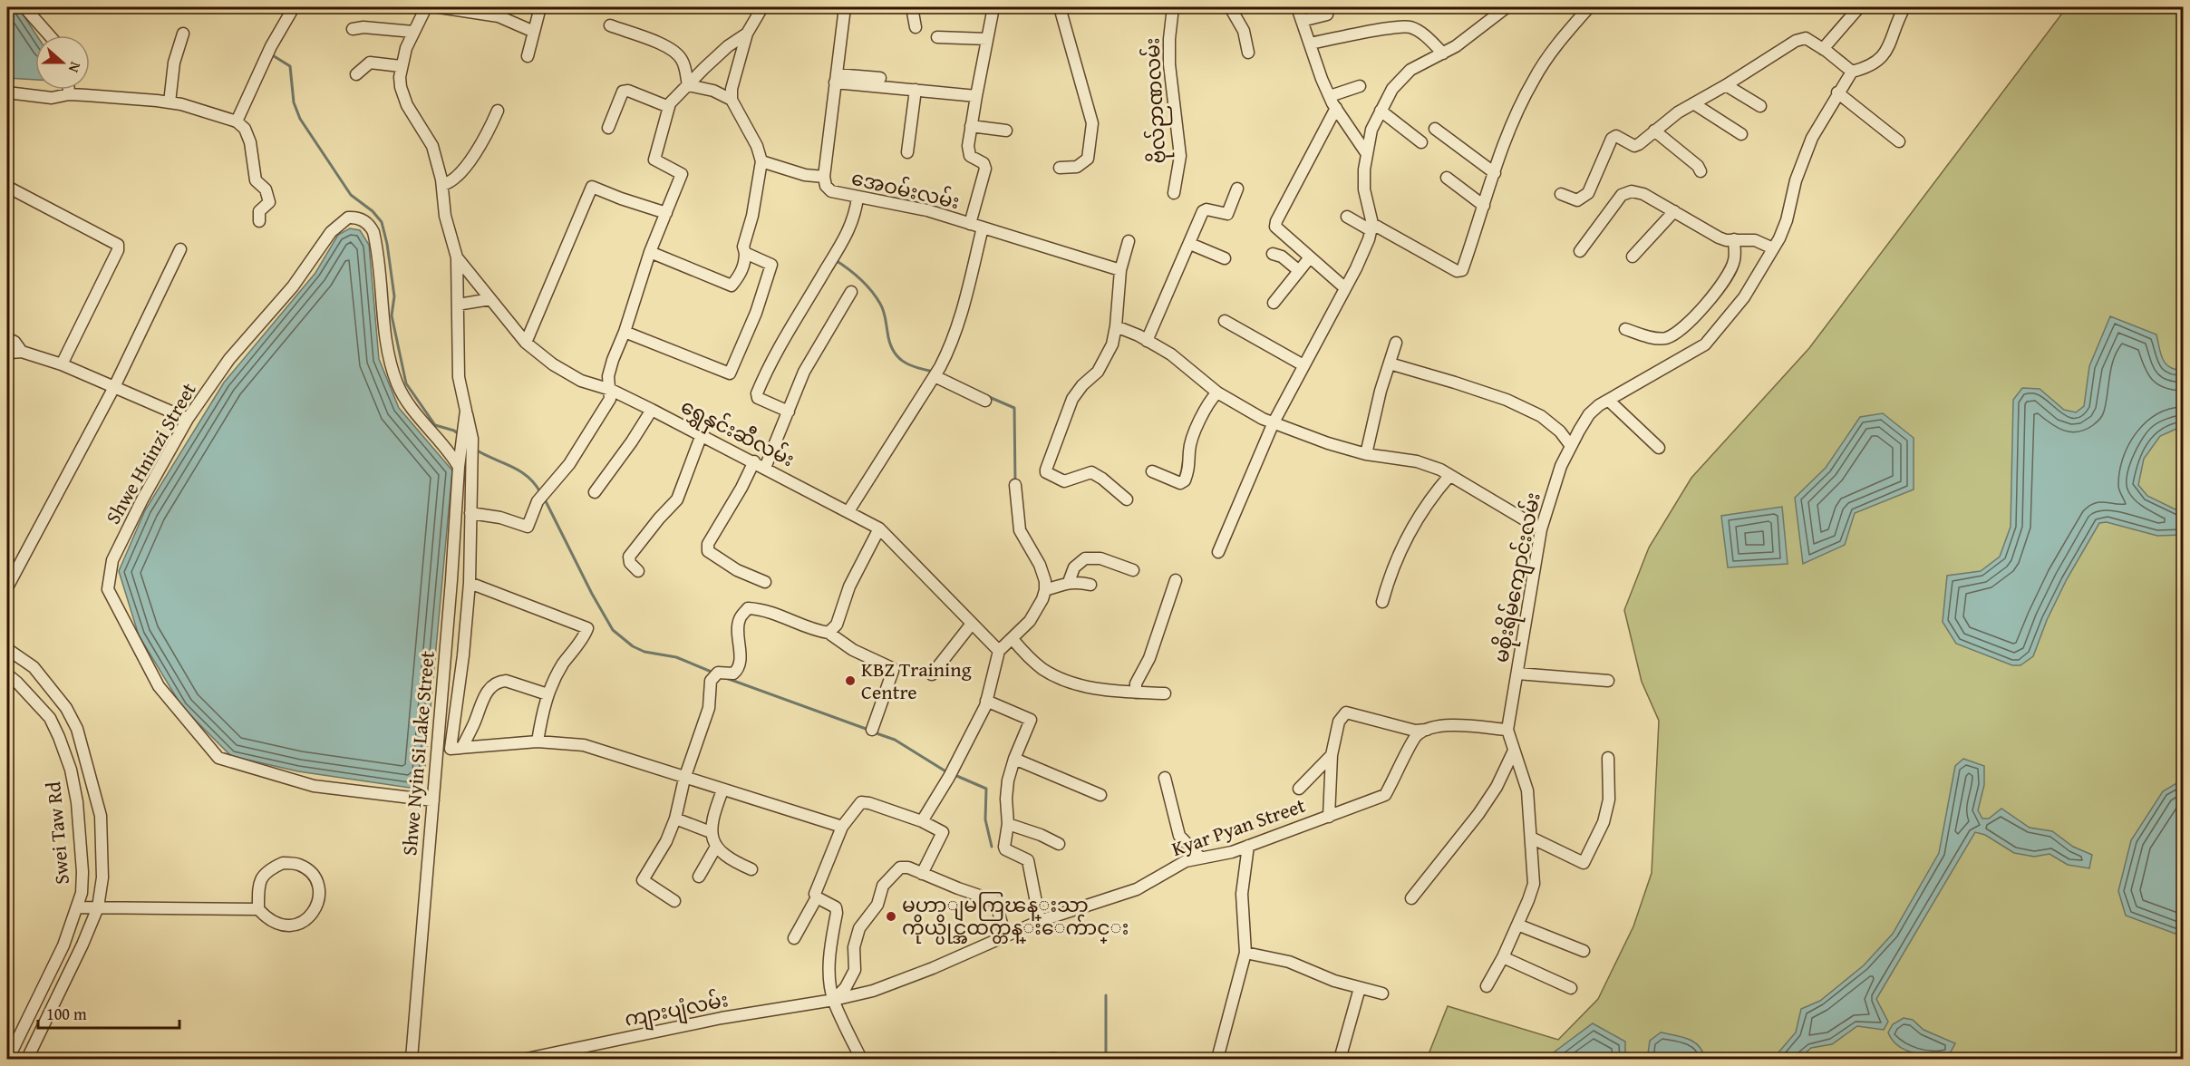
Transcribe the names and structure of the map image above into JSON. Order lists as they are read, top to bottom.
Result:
{
  "streets": {
    "street": [
      "ဗိုလ်ဉာဏလမ်း",
      "အေဝမ်းလမ်း",
      "ရွှေနှင်းဆီလမ်း",
      "Shwe Hninzi Street",
      "မစိုးရိမ်ကျောင်းလမ်း",
      "Shwe Nyin Si Lake Street",
      "Kyar Pyan Street",
      "Swei Taw Rd",
      "ကျားပျံလမ်း"
    ]
  },
  "crossings": [
    ["Shwe Hninzi Street", "Shwe Nyin Si Lake Street"],
    ["Kyar Pyan Street", "ကျားပျံလမ်း"]
  ],
  "places": ["KBZ Training Centre", "မဟာျမကြၽန္းသာ ကိုယ္ပိုင္အထက္တန္းေက်ာင္း"],
  "scale_bar": "100 m",
  "north": "right"
}
